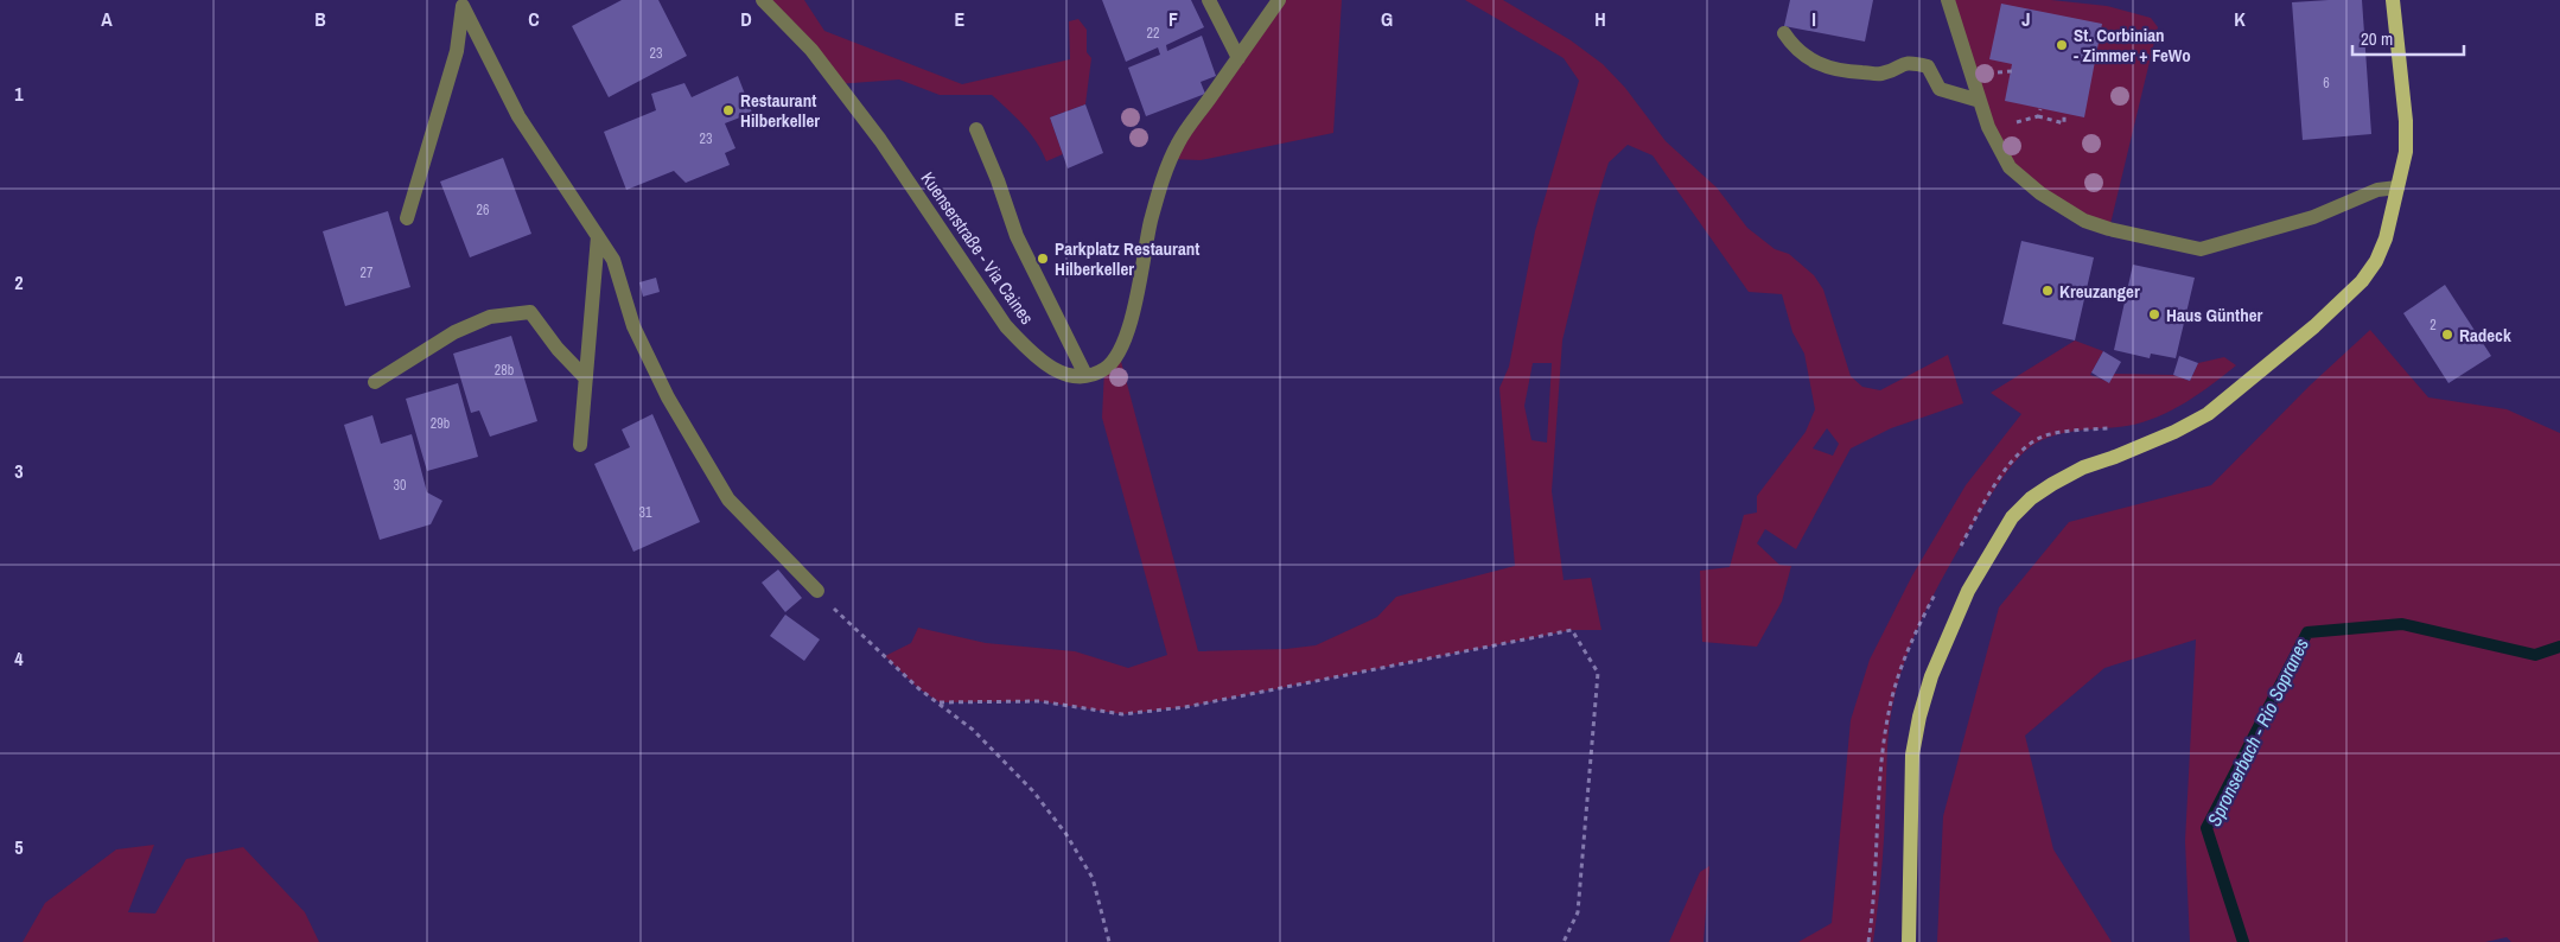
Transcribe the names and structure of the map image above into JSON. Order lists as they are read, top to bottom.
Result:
{
  "streets": {
    "street": ["Kuenserstraße - Via Caines"]
  },
  "water": ["Spronserbach - Rio Sopranes"],
  "places": [
    "St. Corbinian - Zimmer + FeWo",
    "Restaurant Hilberkeller",
    "Parkplatz Restaurant Hilberkeller",
    "Kreuzanger",
    "Haus Günther",
    "Radeck"
  ],
  "house_numbers": [
    "22",
    "23",
    "6",
    "23",
    "26",
    "27",
    "2",
    "28b",
    "29b",
    "30",
    "31"
  ],
  "scale_bar": "20 m",
  "grid": {
    "columns": [
      "A",
      "B",
      "C",
      "D",
      "E",
      "F",
      "G",
      "H",
      "I",
      "J",
      "K"
    ],
    "rows": [
      "1",
      "2",
      "3",
      "4",
      "5"
    ]
  }
}
